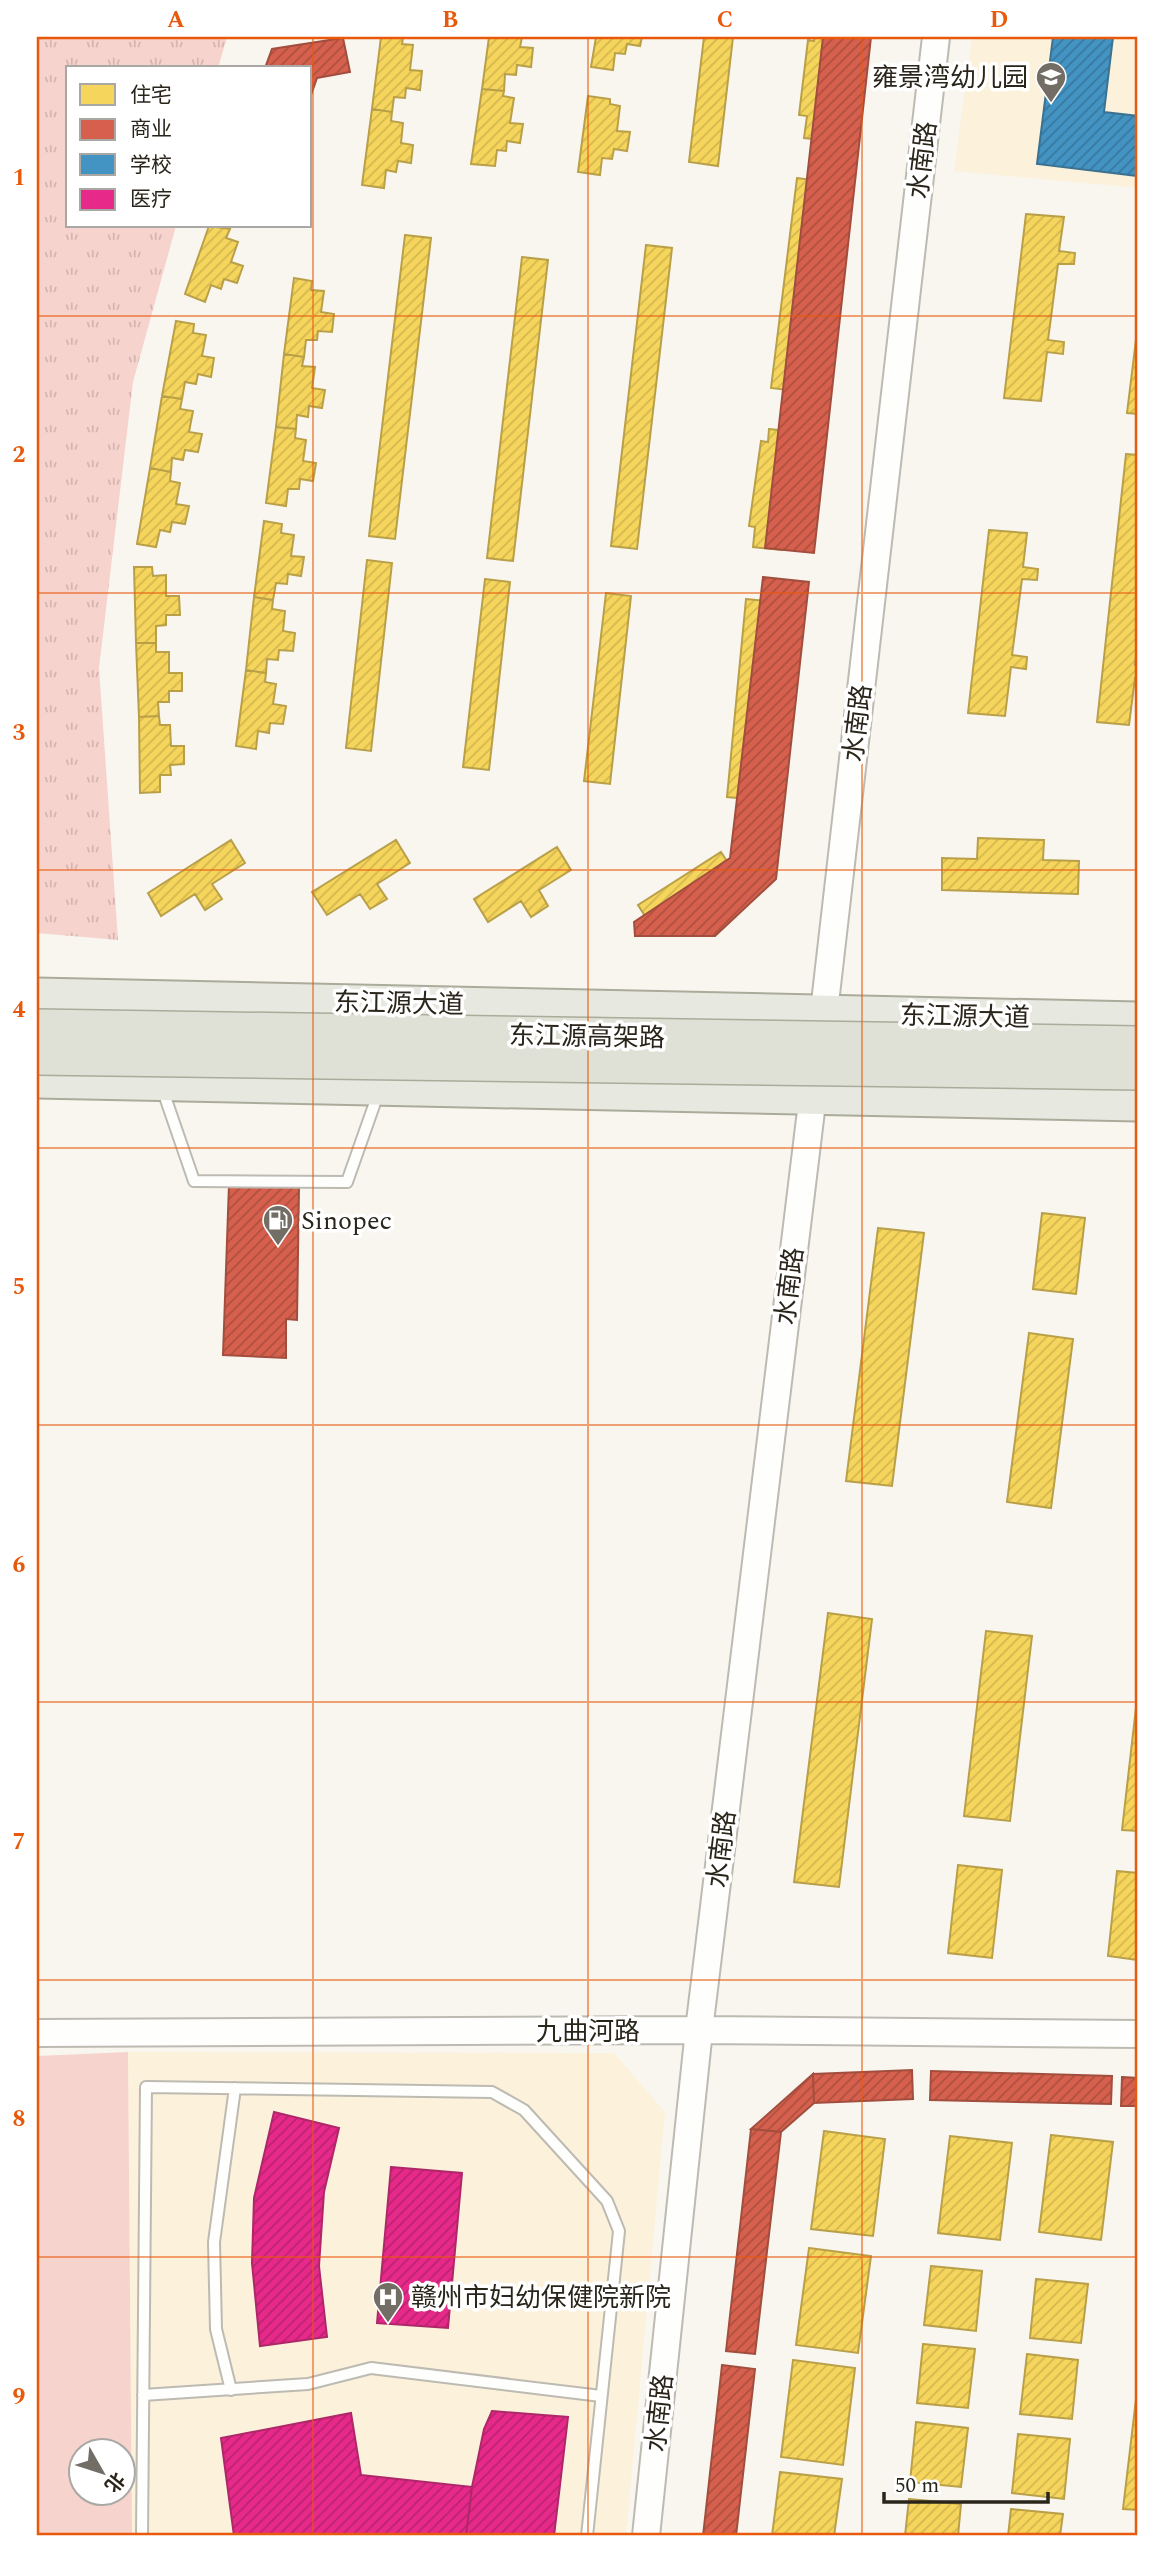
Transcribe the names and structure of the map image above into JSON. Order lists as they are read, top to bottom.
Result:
{
  "streets": {
    "highway": ["东江源高架路"],
    "main road": ["东江源大道"],
    "street": ["水南路", "九曲河路"]
  },
  "crossings": [
    ["水南路", "东江源大道"],
    ["水南路", "九曲河路"]
  ],
  "places": {
    "school or university": ["雍景湾幼儿园"],
    "fuel station": ["Sinopec"],
    "hospital": ["赣州市妇幼保健院新院"]
  },
  "legend": [
    "住宅",
    "商业",
    "学校",
    "医疗"
  ],
  "scale_bar": "50 m",
  "north": "bottom right",
  "grid": {
    "columns": [
      "A",
      "B",
      "C",
      "D"
    ],
    "rows": [
      "1",
      "2",
      "3",
      "4",
      "5",
      "6",
      "7",
      "8",
      "9"
    ]
  }
}
